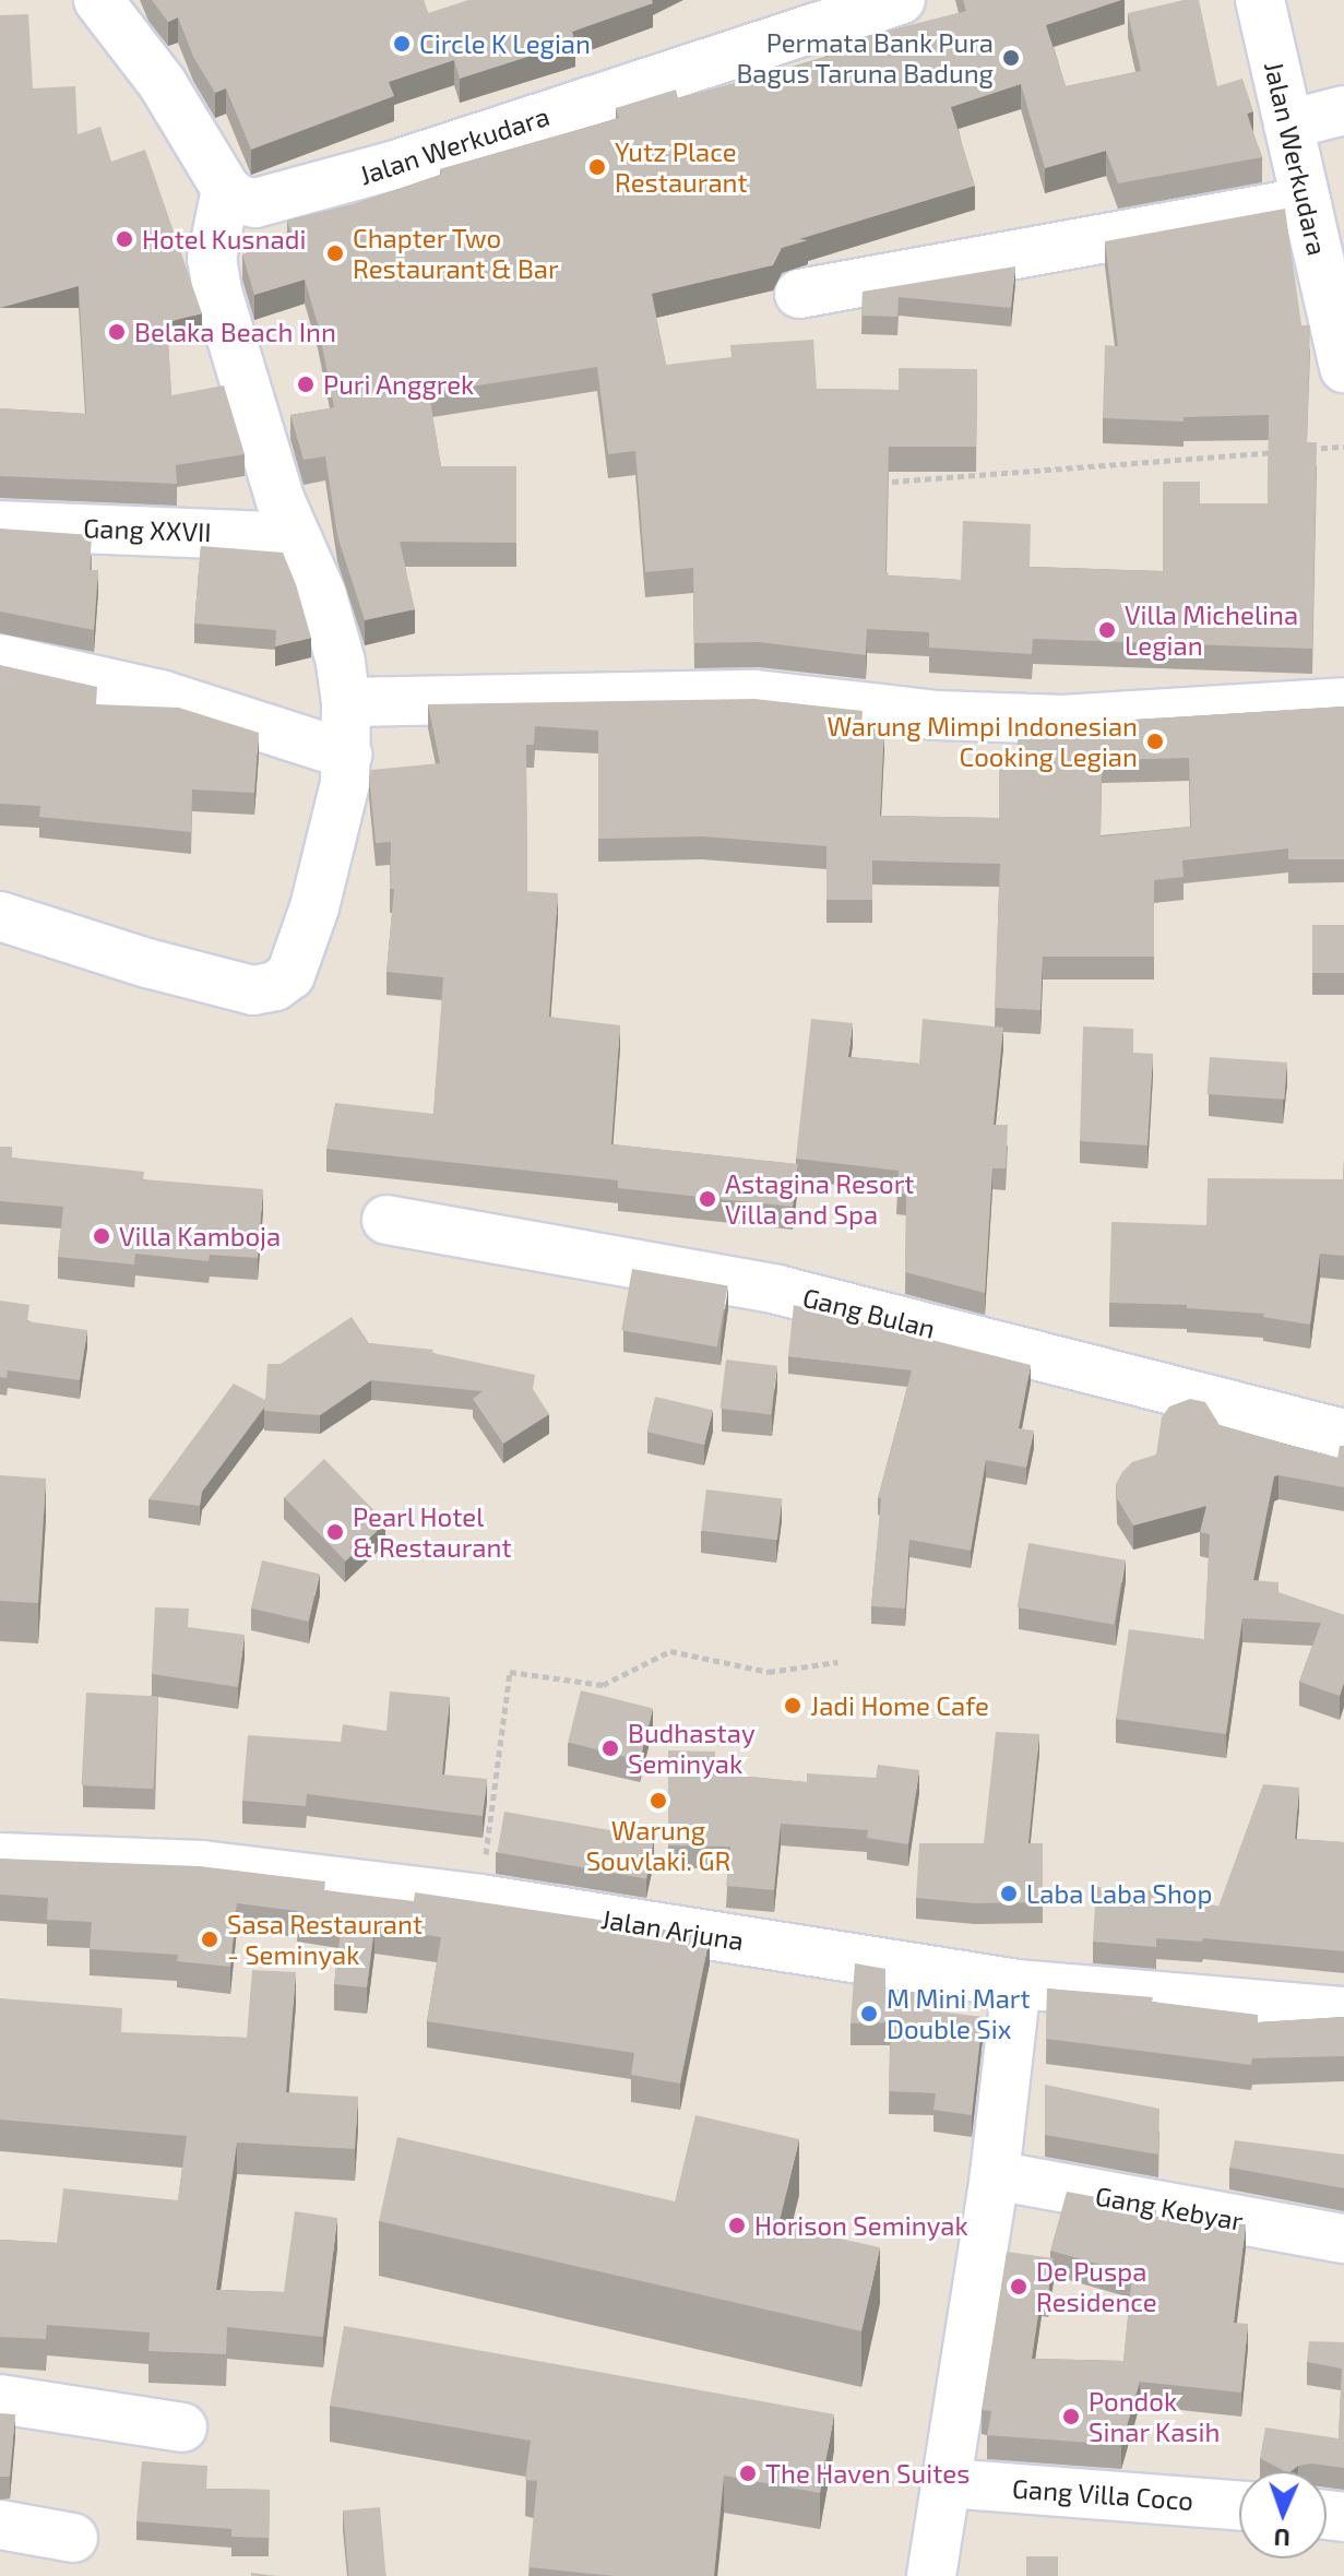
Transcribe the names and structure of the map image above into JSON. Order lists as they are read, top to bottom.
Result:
{
  "streets": {
    "street": [
      "Jalan Werkudara",
      "Gang XXVII",
      "Gang Bulan",
      "Jalan Arjuna",
      "Gang Kebyar",
      "Gang Villa Coco"
    ]
  },
  "places": [
    "Circle K Legian",
    "Permata Bank Pura Bagus Taruna Badung",
    "Yutz Place Restaurant",
    "Hotel Kusnadi",
    "Chapter Two Restaurant & Bar",
    "Belaka Beach Inn",
    "Puri Anggrek",
    "Villa Michelina Legian",
    "Warung Mimpi Indonesian Cooking Legian",
    "Astagina Resort Villa and Spa",
    "Villa Kamboja",
    "Pearl Hotel & Restaurant",
    "Jadi Home Cafe",
    "Budhastay Seminyak",
    "Warung Souvlaki. GR",
    "Laba Laba Shop",
    "Sasa Restaurant - Seminyak",
    "M Mini Mart Double Six",
    "Horison Seminyak",
    "De Puspa Residence",
    "Pondok Sinar Kasih",
    "The Haven Suites"
  ],
  "north": "bottom"
}
